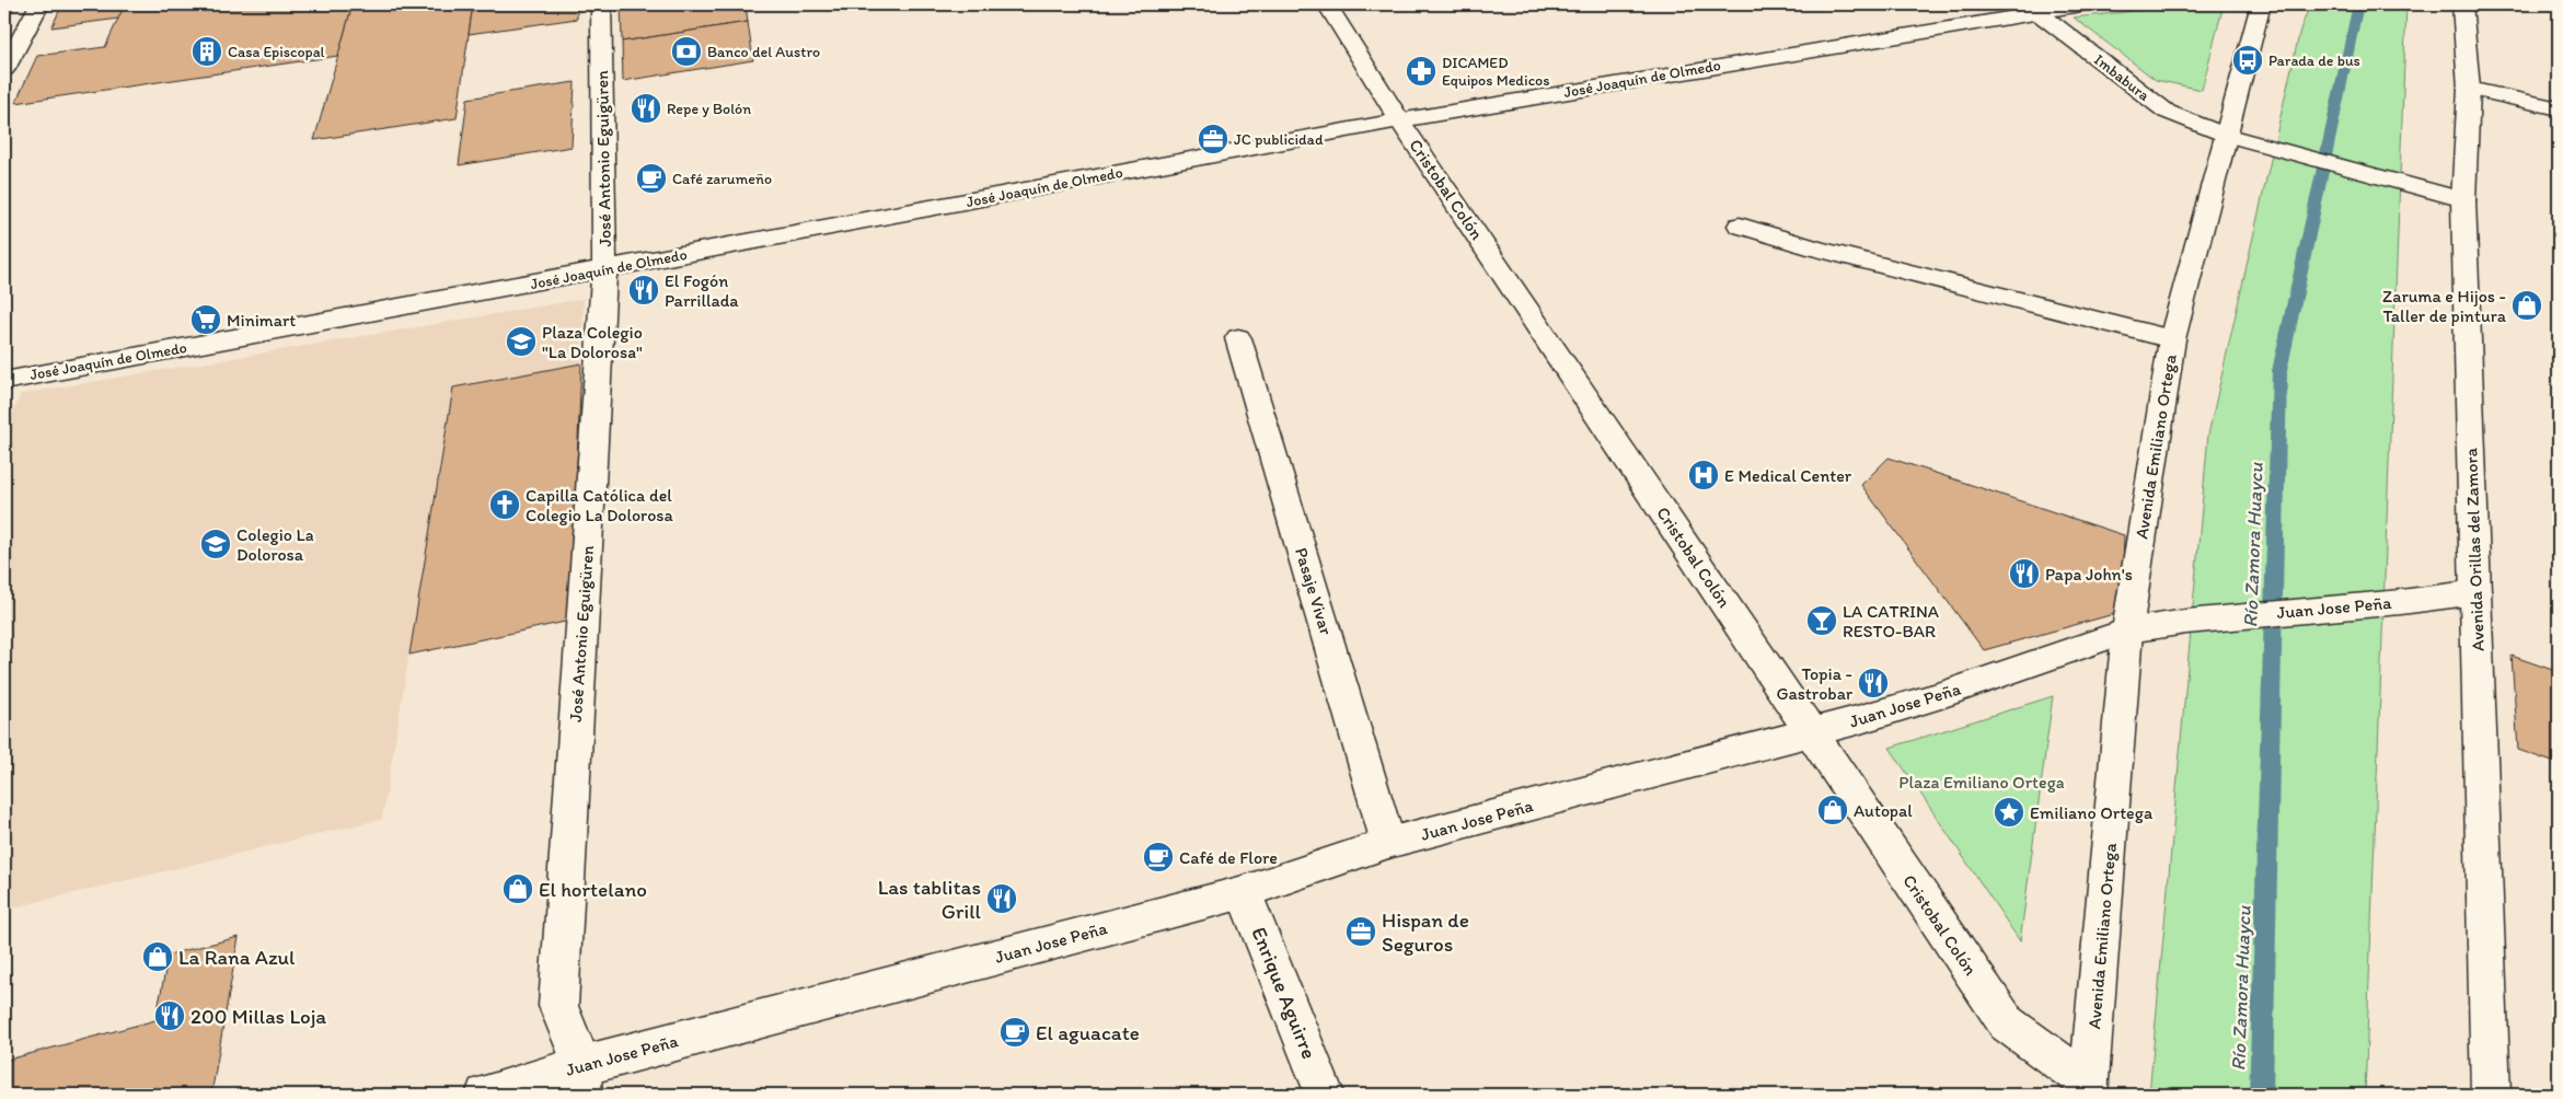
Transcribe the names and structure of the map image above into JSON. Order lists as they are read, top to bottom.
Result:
{
  "streets": {
    "street": [
      "Imbabura",
      "José Joaquín de Olmedo",
      "José Antonio Eguigüren",
      "Cristobal Colón",
      "Avenida Emiliano Ortega",
      "Avenida Orillas del Zamora",
      "Pasaje Vivar",
      "Juan Jose Peña",
      "Enrique Aguirre"
    ]
  },
  "crossings": [
    ["Imbabura", "José Joaquín de Olmedo"],
    ["Imbabura", "Avenida Emiliano Ortega"],
    ["Imbabura", "Avenida Orillas del Zamora"],
    ["José Joaquín de Olmedo", "José Antonio Eguigüren"],
    ["José Joaquín de Olmedo", "Cristobal Colón"],
    ["José Antonio Eguigüren", "Juan Jose Peña"],
    ["Cristobal Colón", "Avenida Emiliano Ortega"],
    ["Cristobal Colón", "Juan Jose Peña"],
    ["Avenida Emiliano Ortega", "Juan Jose Peña"],
    ["Avenida Orillas del Zamora", "Juan Jose Peña"],
    ["Pasaje Vivar", "Juan Jose Peña"],
    ["Juan Jose Peña", "Enrique Aguirre"]
  ],
  "water": ["Río Zamora Huaycu"],
  "parks": ["Plaza Emiliano Ortega"],
  "places": {
    "building": ["Casa Episcopal"],
    "bank": ["Banco del Austro"],
    "bus stop": ["Parada de bus"],
    "pharmacy": ["DICAMED Equipos Medicos"],
    "restaurant": [
      "Repe y Bolón",
      "El Fogón Parrillada",
      "Papa John's",
      "Topia - Gastrobar",
      "Las tablitas Grill",
      "200 Millas Loja"
    ],
    "office": ["JC publicidad", "Hispan de Seguros"],
    "cafe": ["Café zarumeño", "Café de Flore", "El aguacate"],
    "shop": [
      "Zaruma e Hijos - Taller de pintura",
      "Autopal",
      "El hortelano",
      "La Rana Azul"
    ],
    "supermarket": ["Minimart"],
    "school or university": ["Plaza Colegio \"La Dolorosa\"", "Colegio La Dolorosa"],
    "hospital": ["E Medical Center"],
    "church": ["Capilla Católica del Colegio La Dolorosa"],
    "bar": ["LA CATRINA RESTO-BAR"],
    "place": ["Emiliano Ortega"]
  }
}
